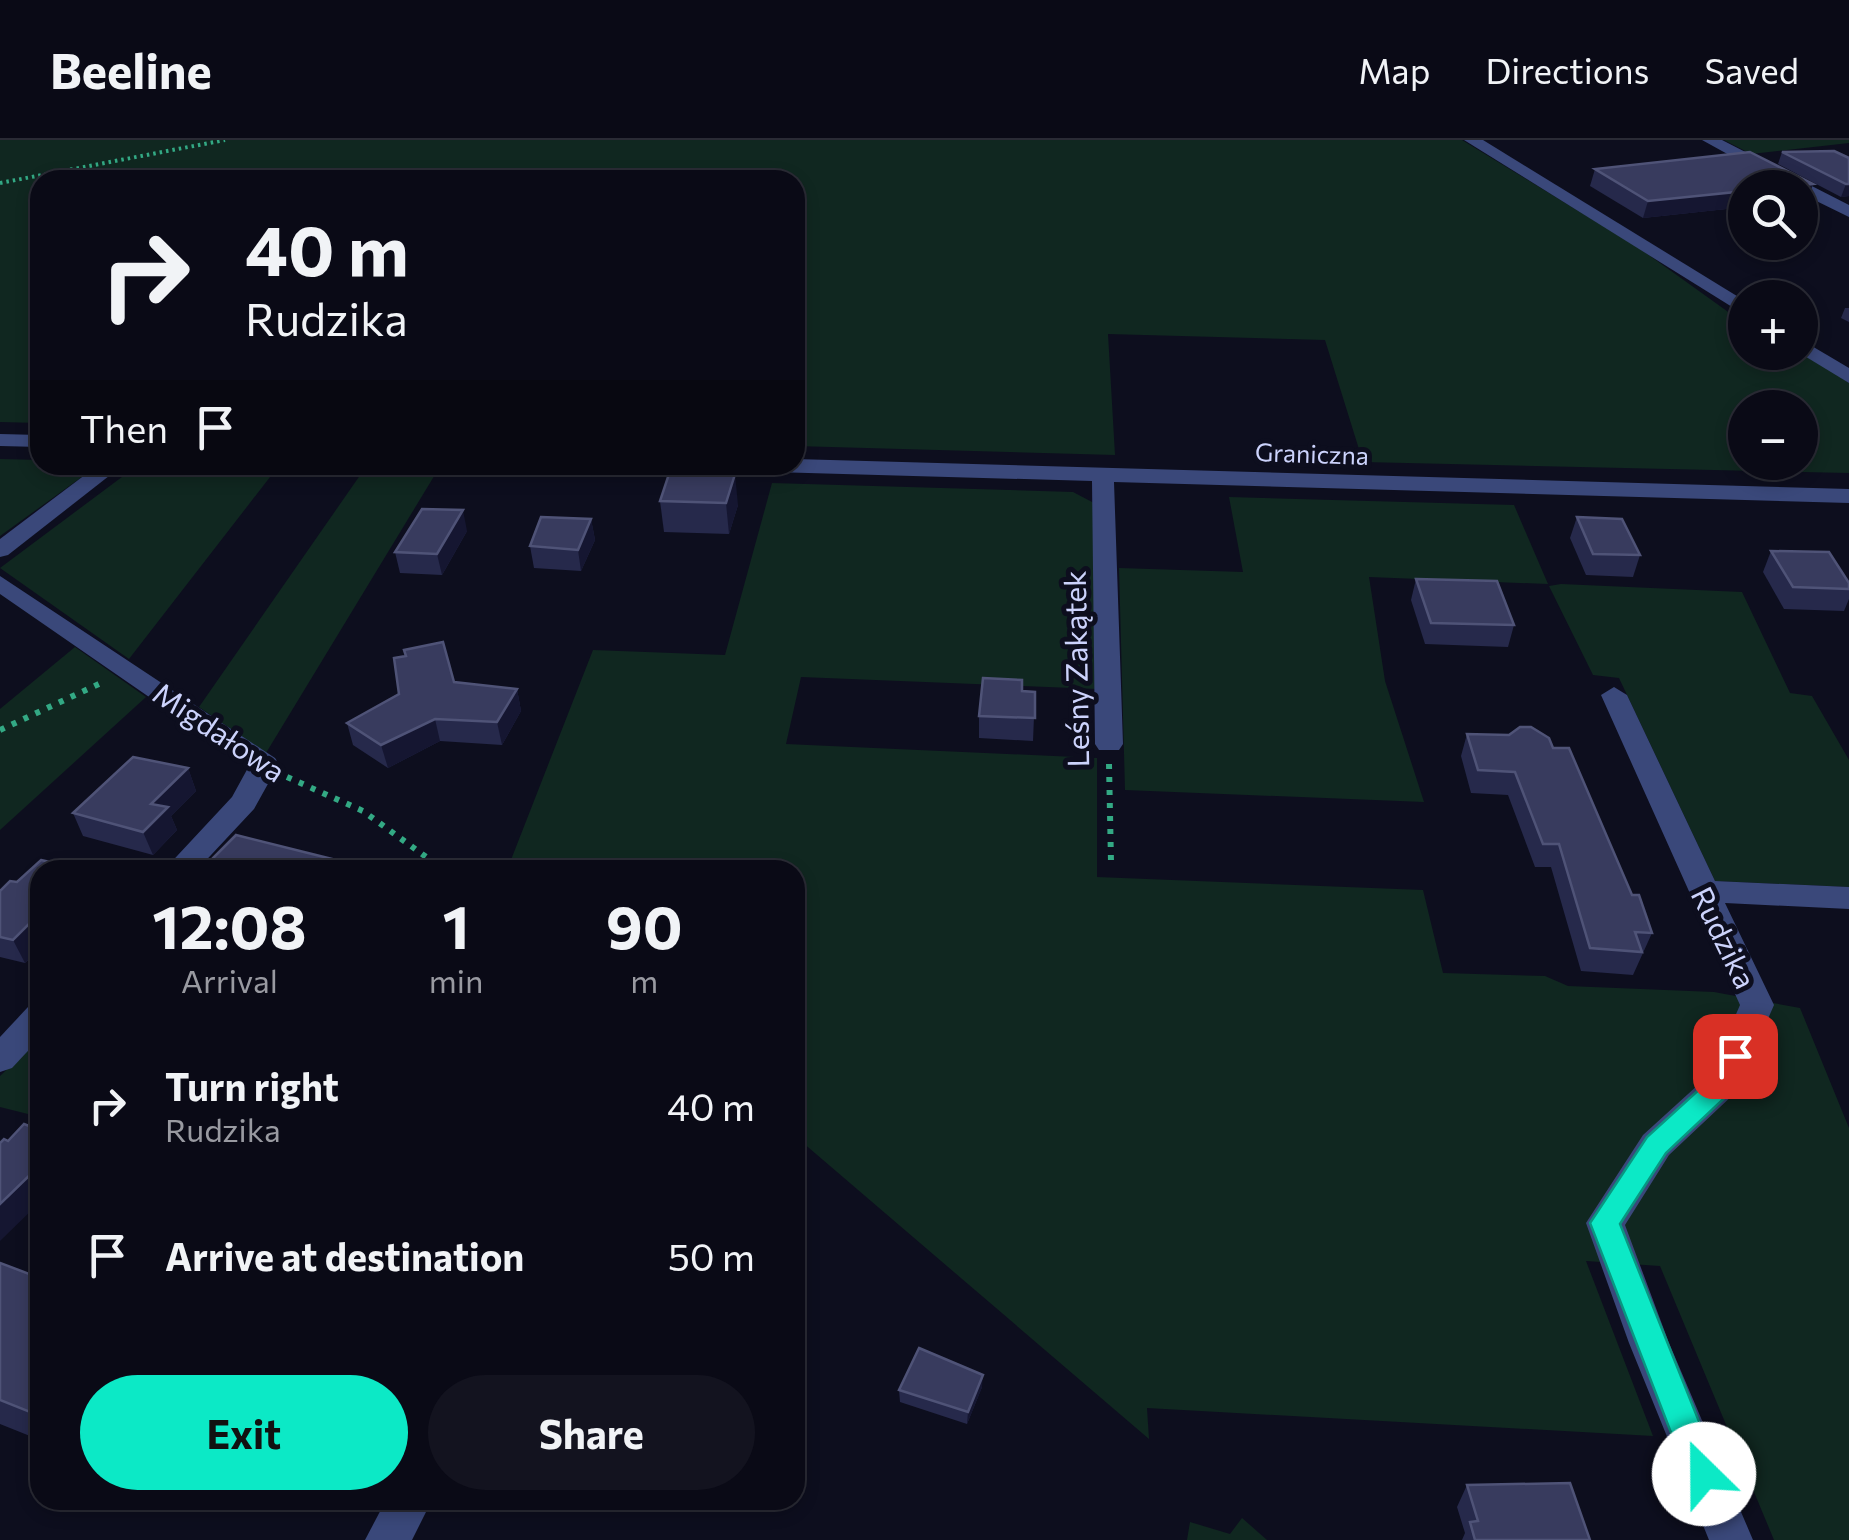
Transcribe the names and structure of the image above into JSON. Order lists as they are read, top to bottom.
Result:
{
  "streets": {
    "street": [
      "Graniczna",
      "Leśny Zakątek",
      "Migdałowa",
      "Rudzika"
    ]
  },
  "crossings": [
    ["Graniczna", "Leśny Zakątek"]
  ],
  "page": {
    "header": "Beeline",
    "nav": ["Map", "Directions", "Saved"],
    "map_buttons": ["+", "−"],
    "turn": ["40 m", "Rudzika"],
    "then": "Then",
    "eta": [
      "12:08",
      "Arrival",
      "1",
      "min",
      "90",
      "m"
    ],
    "list": [
      {
        "name": "Turn right",
        "note": "Rudzika",
        "value": "40 m"
      },
      {
        "name": "Arrive at destination",
        "value": "50 m"
      }
    ],
    "buttons": ["Exit", "Share"]
  }
}
